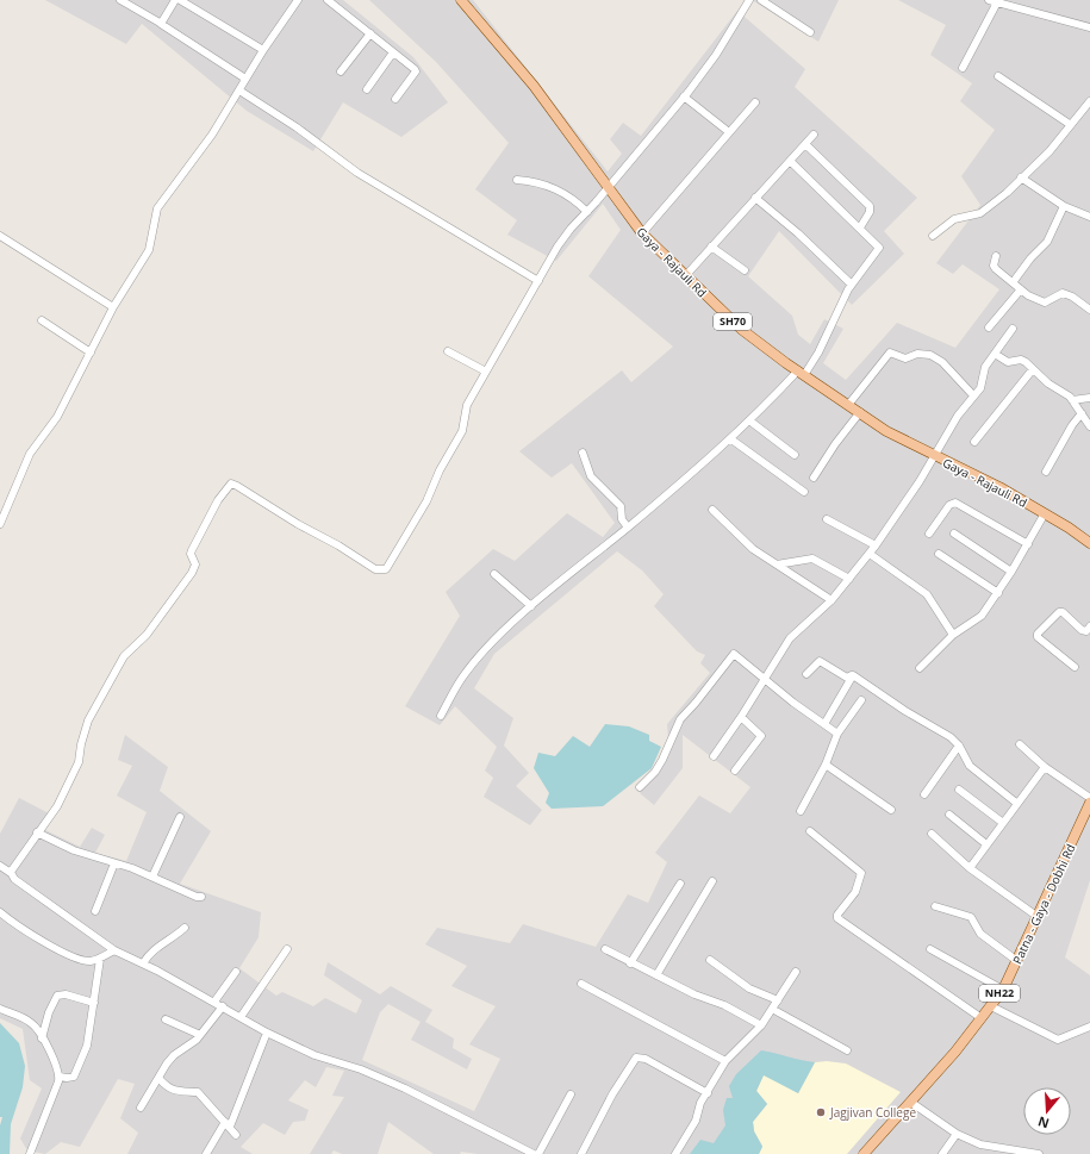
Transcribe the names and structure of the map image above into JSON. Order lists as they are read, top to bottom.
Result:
{
  "streets": {
    "main road": [
      "Gaya - Rajauli Rd",
      "SH70",
      "Patna - Gaya - Dobhi Rd",
      "NH22"
    ]
  },
  "places": ["Jagjivan College"],
  "north": "bottom"
}
